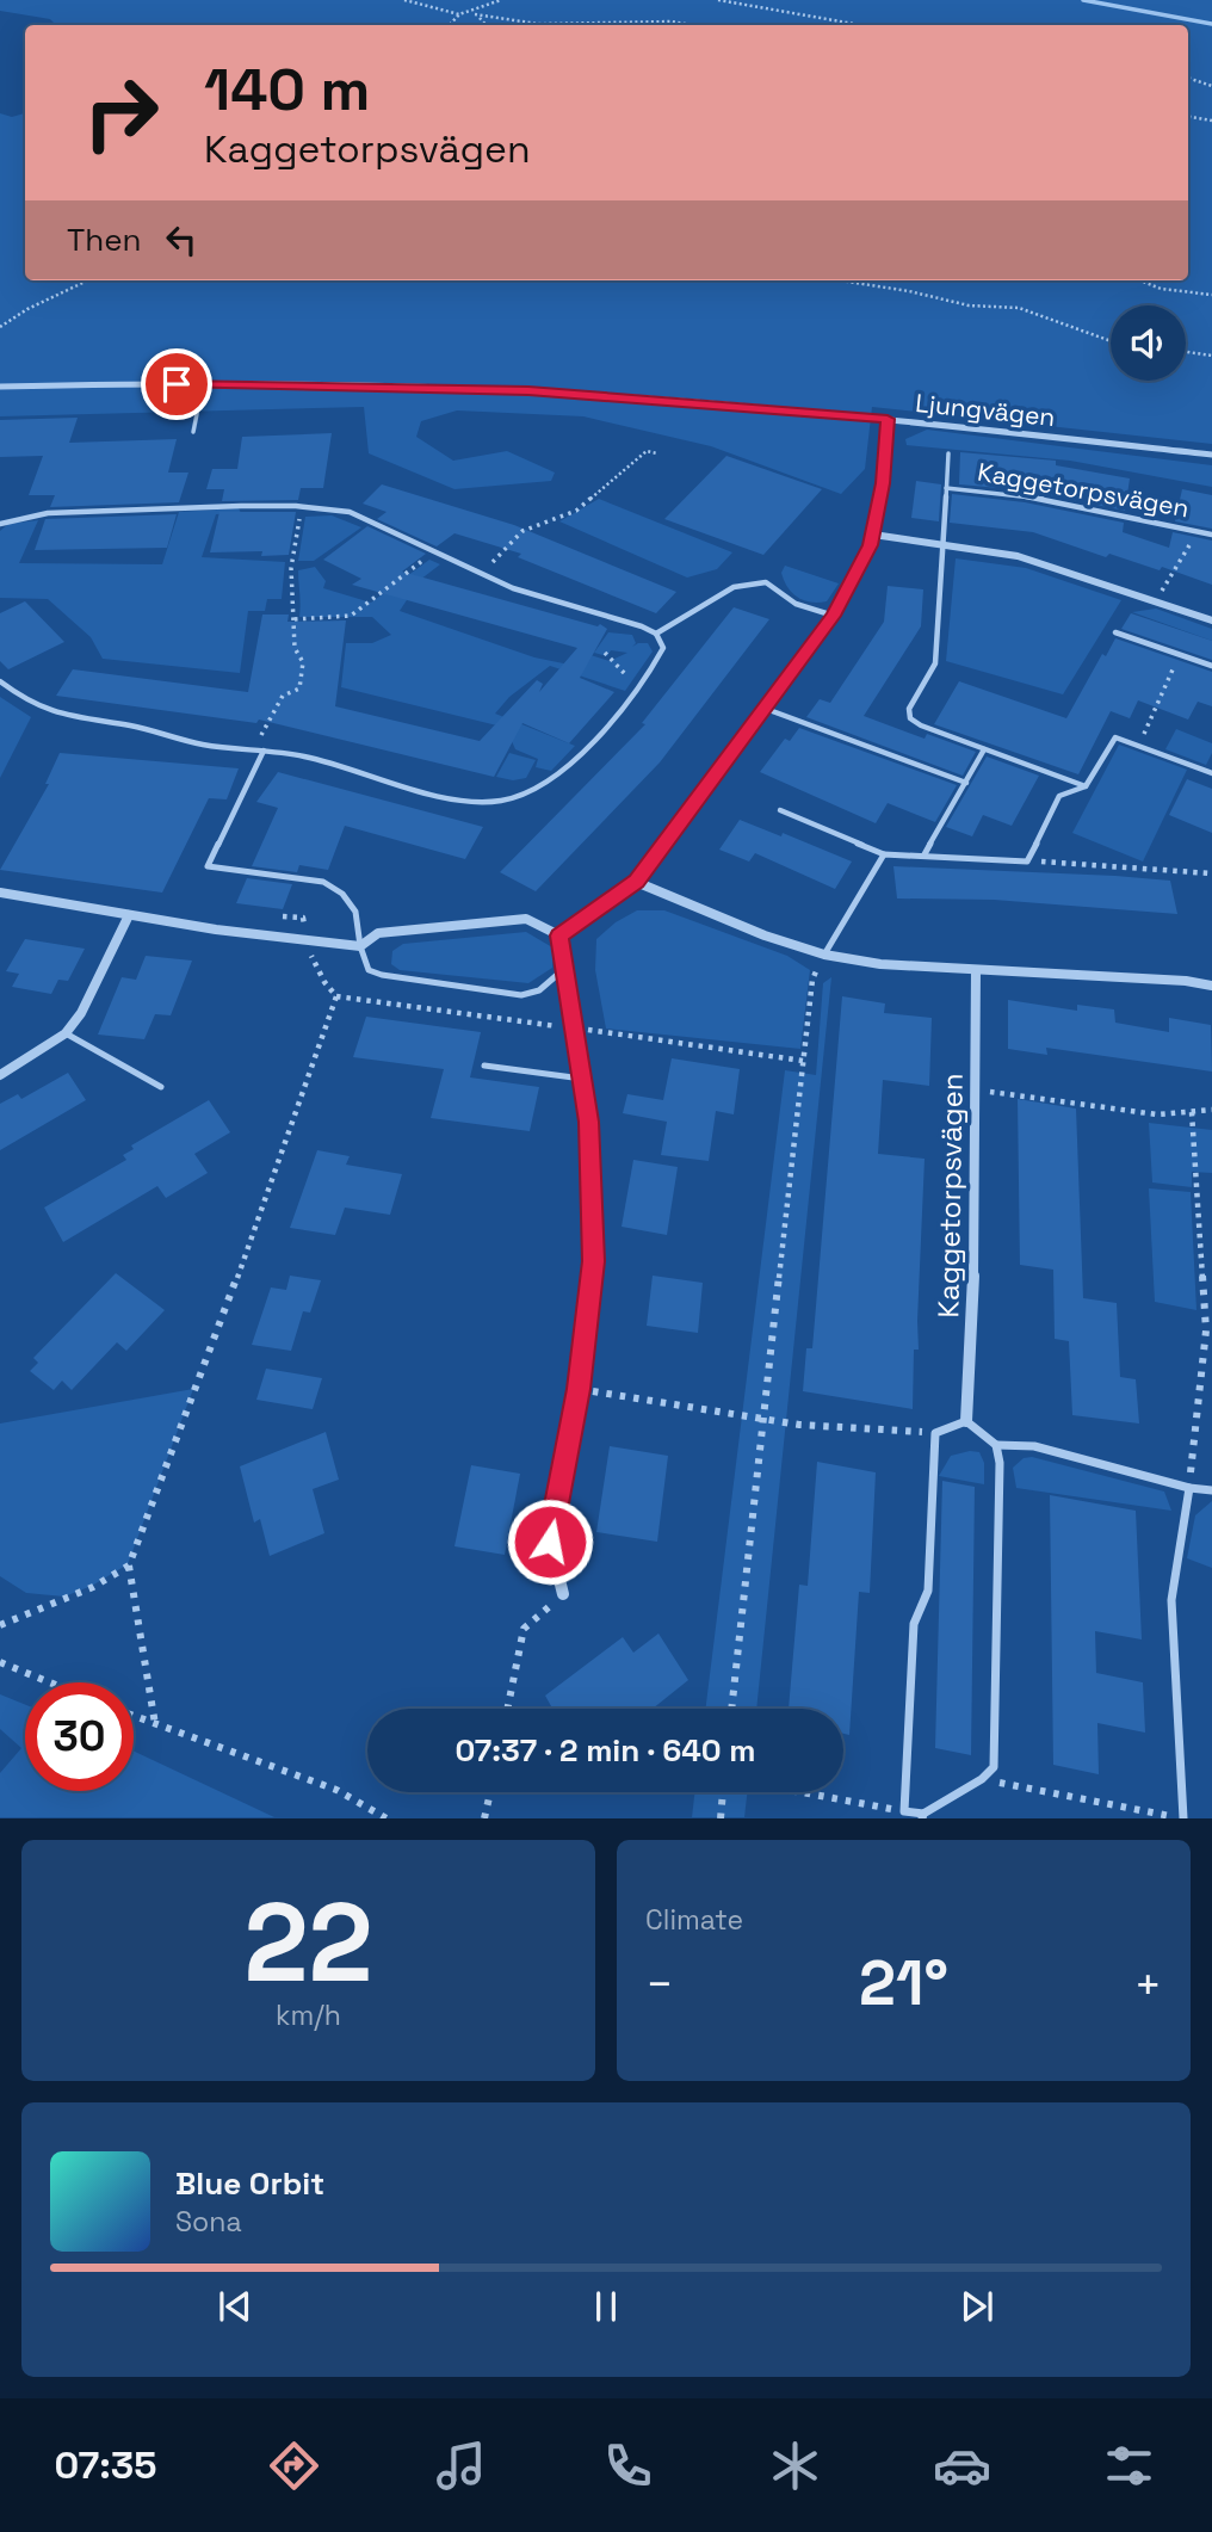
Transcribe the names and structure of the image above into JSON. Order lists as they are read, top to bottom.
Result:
{
  "streets": {
    "street": ["Ljungvägen", "Kaggetorpsvägen"]
  },
  "page": {
    "turn": ["140 m", "Kaggetorpsvägen"],
    "then": "Then",
    "limit": "30",
    "trip": "07:37 · 2 min · 640 m",
    "tile": [
      ["22", "km/h"],
      "Climate"
    ],
    "heat": ["−", "21°", "+"],
    "song": ["Blue Orbit", "Sona"],
    "tabs": "07:35"
  }
}
